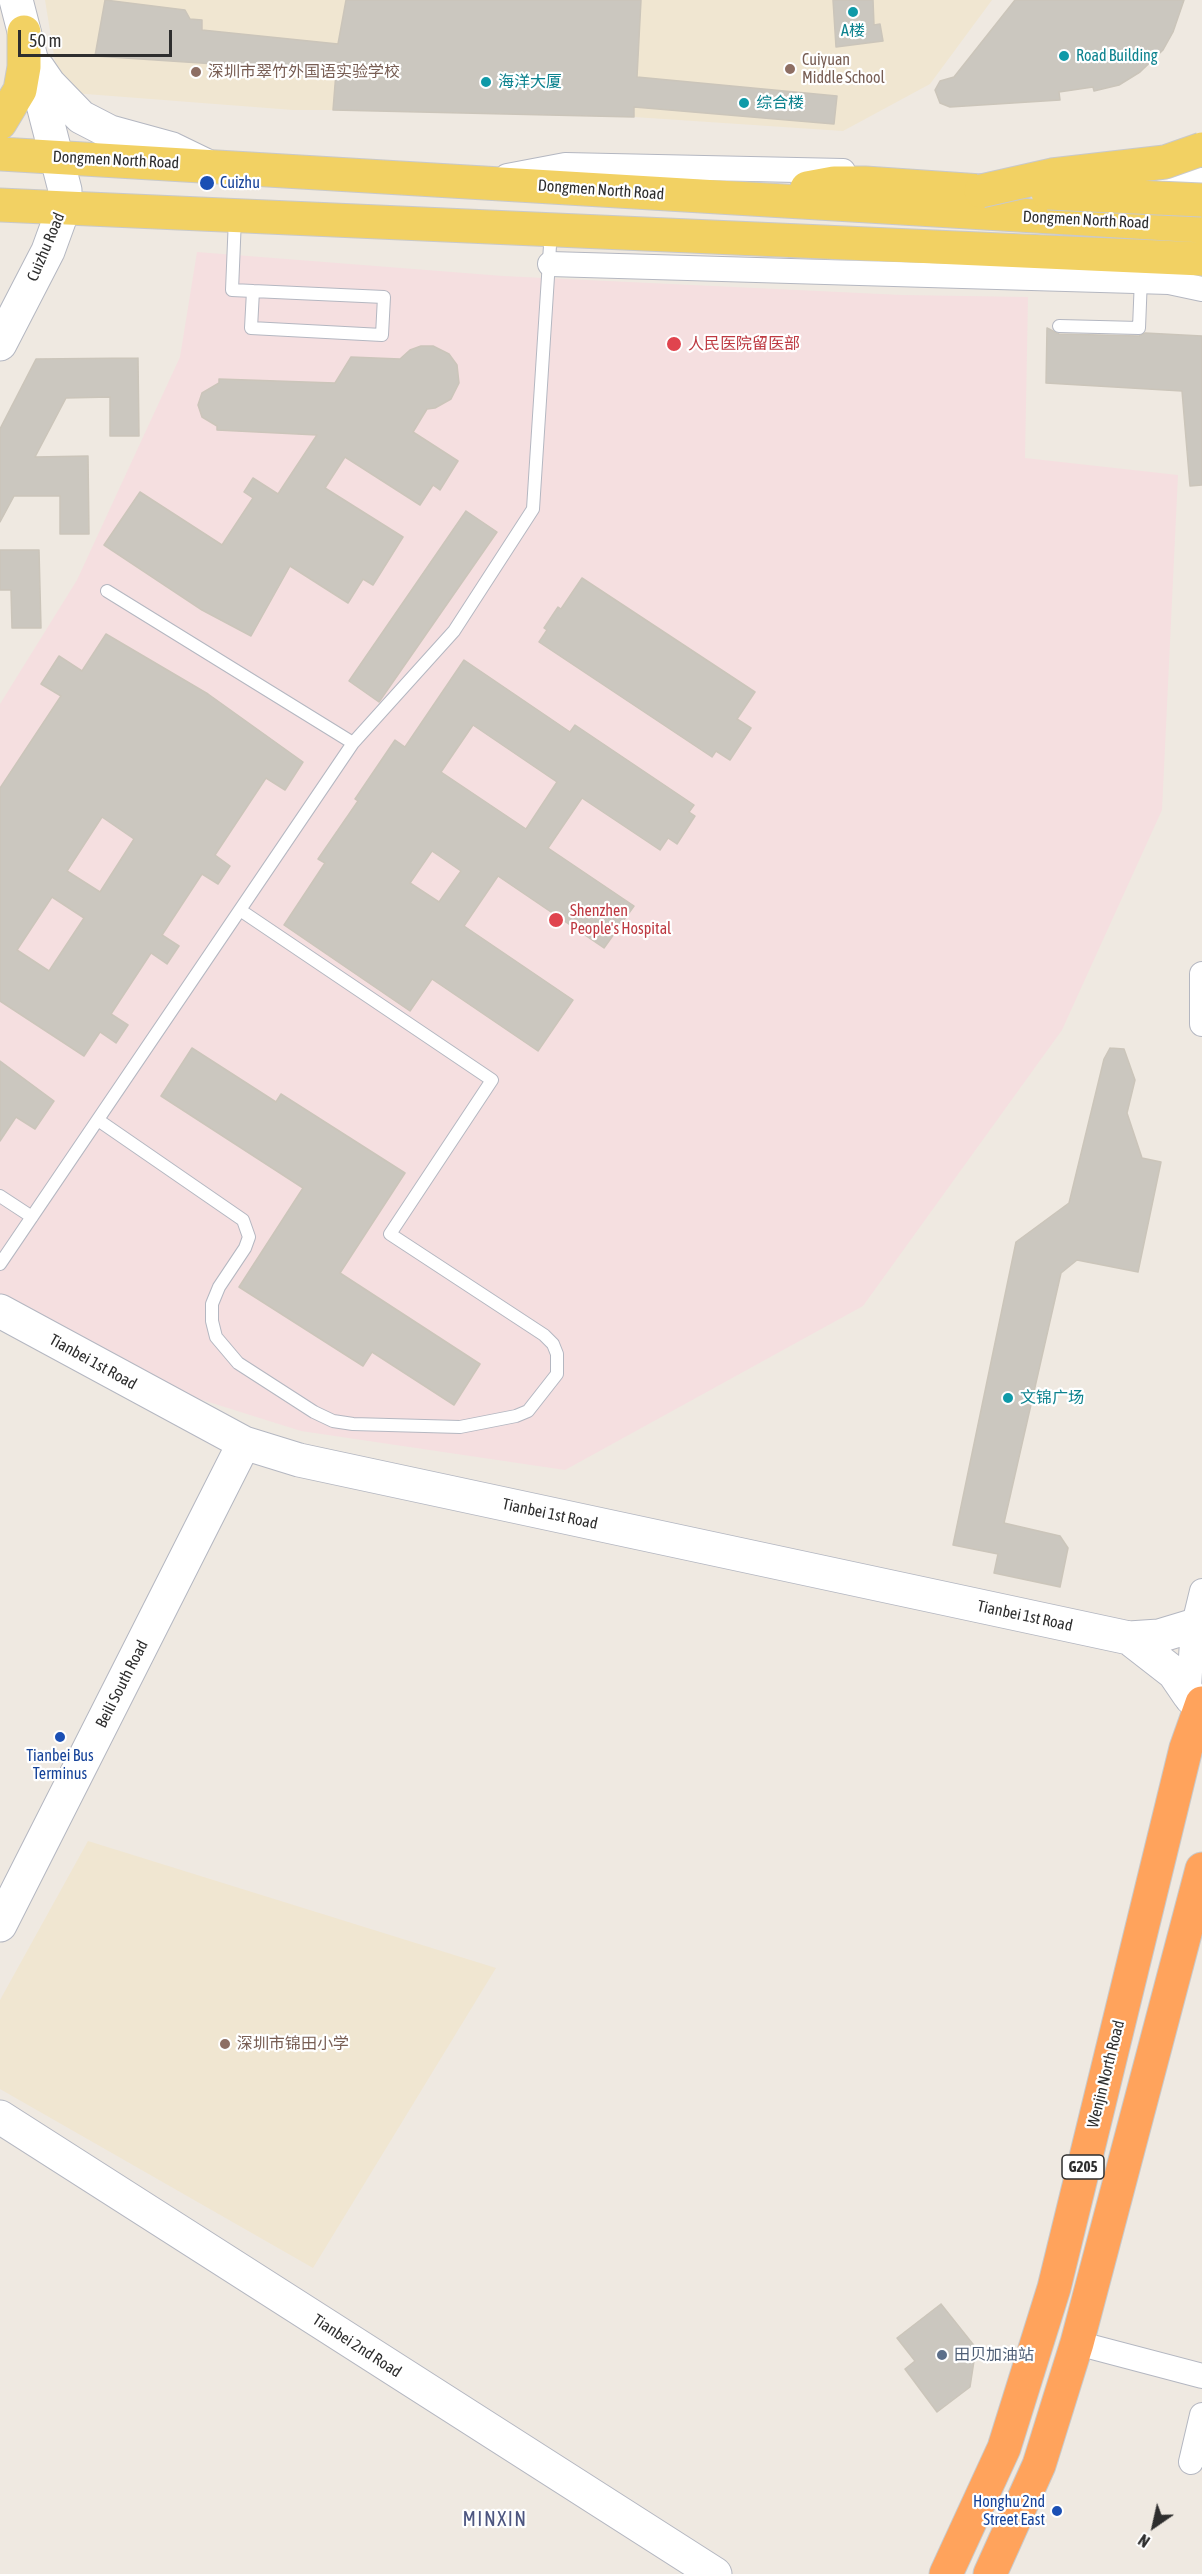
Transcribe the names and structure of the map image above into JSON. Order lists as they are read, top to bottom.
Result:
{
  "streets": {
    "highway": ["Wenjin North Road", "G205"],
    "main road": ["Dongmen North Road"],
    "street": [
      "Cuizhu Road",
      "Tianbei 1st Road",
      "Beili South Road",
      "Tianbei 2nd Road"
    ]
  },
  "crossings": [
    ["Dongmen North Road", "Cuizhu Road"],
    ["Tianbei 1st Road", "Beili South Road"],
    ["Tianbei 1st Road", "Wenjin North Road"]
  ],
  "districts": ["MINXIN"],
  "places": [
    "A楼",
    "Road Building",
    "Cuiyuan Middle School",
    "深圳市翠竹外国语实验学校",
    "海洋大厦",
    "综合楼",
    "Cuizhu",
    "人民医院留医部",
    "Shenzhen People's Hospital",
    "文锦广场",
    "Tianbei Bus Terminus",
    "深圳市锦田小学",
    "田贝加油站",
    "Honghu 2nd Street East"
  ],
  "scale_bar": "50 m",
  "north": "bottom left"
}
